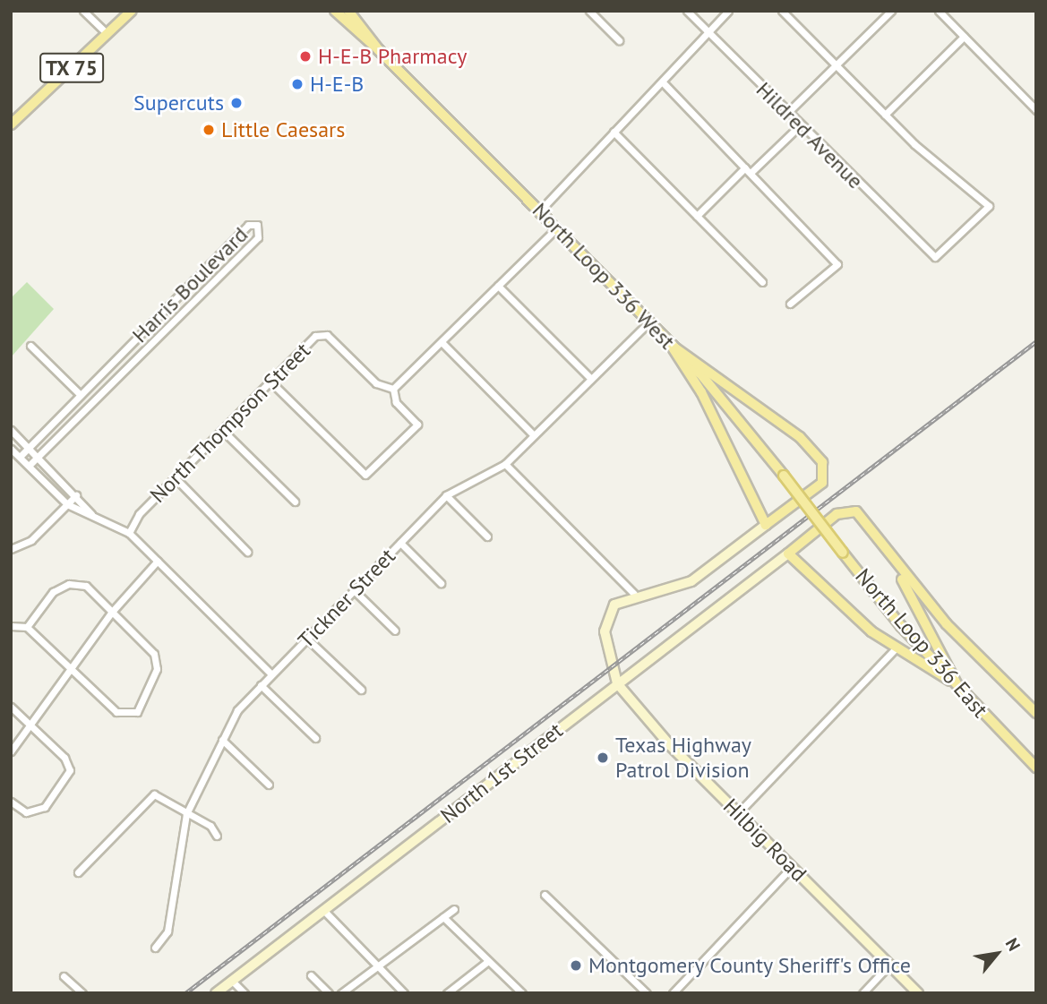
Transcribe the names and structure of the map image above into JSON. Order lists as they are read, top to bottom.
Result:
{
  "streets": {
    "main road": ["TX 75", "North Loop 336 West", "North Loop 336 East"],
    "street": [
      "Hildred Avenue",
      "Harris Boulevard",
      "North Thompson Street",
      "Tickner Street",
      "North 1st Street",
      "Hilbig Road"
    ]
  },
  "crossings": [
    ["North Loop 336 West", "Tickner Street"],
    ["North Loop 336 West", "North Loop 336 East"],
    ["North 1st Street", "Hilbig Road"]
  ],
  "places": [
    "H-E-B Pharmacy",
    "H-E-B",
    "Supercuts",
    "Little Caesars",
    "Texas Highway Patrol Division",
    "Montgomery County Sheriff's Office"
  ],
  "north": "top right"
}
